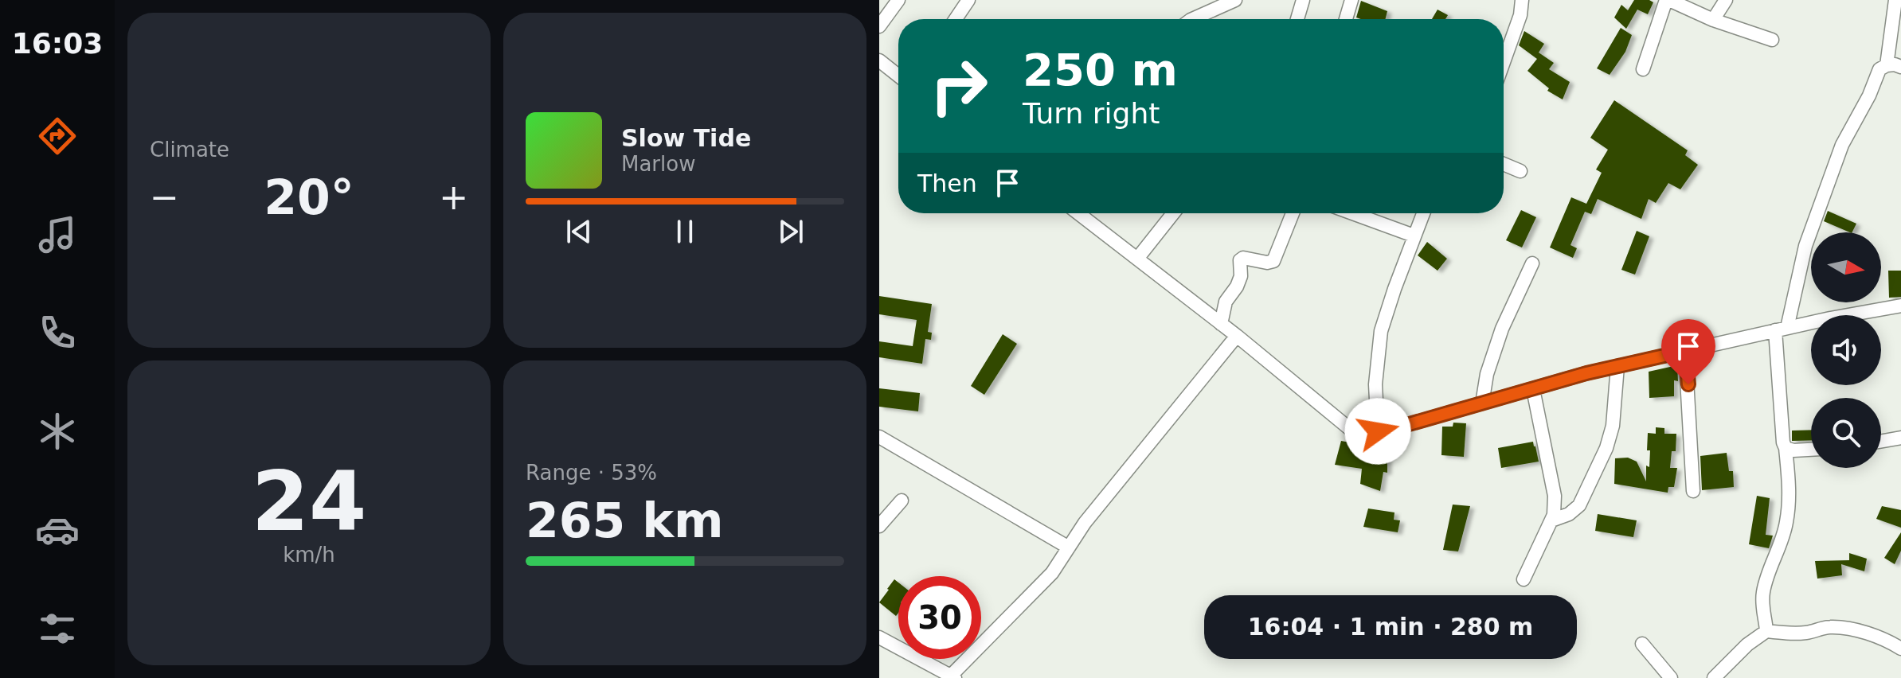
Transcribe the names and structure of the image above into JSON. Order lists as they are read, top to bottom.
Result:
{
  "north": "right",
  "page": {
    "tabs": "16:03",
    "tile": [
      "Climate",
      ["24", "km/h"],
      ["Range · 53%", "265 km"]
    ],
    "turn": ["250 m", "Turn right"],
    "song": ["Slow Tide", "Marlow"],
    "then": "Then",
    "heat": ["−", "20°", "+"],
    "limit": "30",
    "trip": "16:04 · 1 min · 280 m"
  }
}
